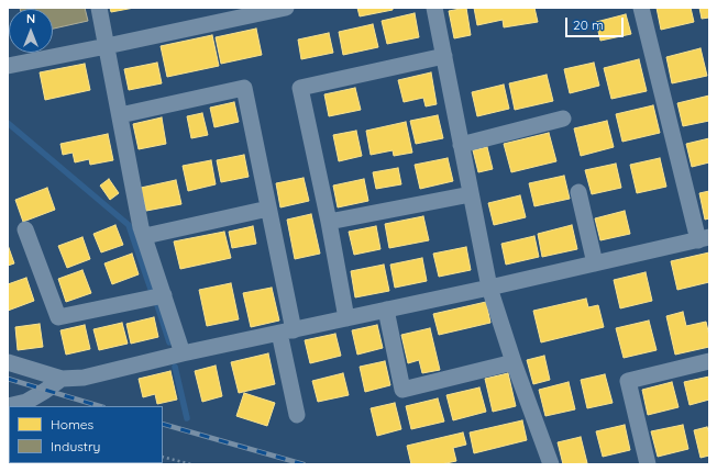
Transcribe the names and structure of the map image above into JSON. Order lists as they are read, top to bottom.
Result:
{
  "legend": ["Homes", "Industry"],
  "scale_bar": "20 m",
  "north": "top"
}
